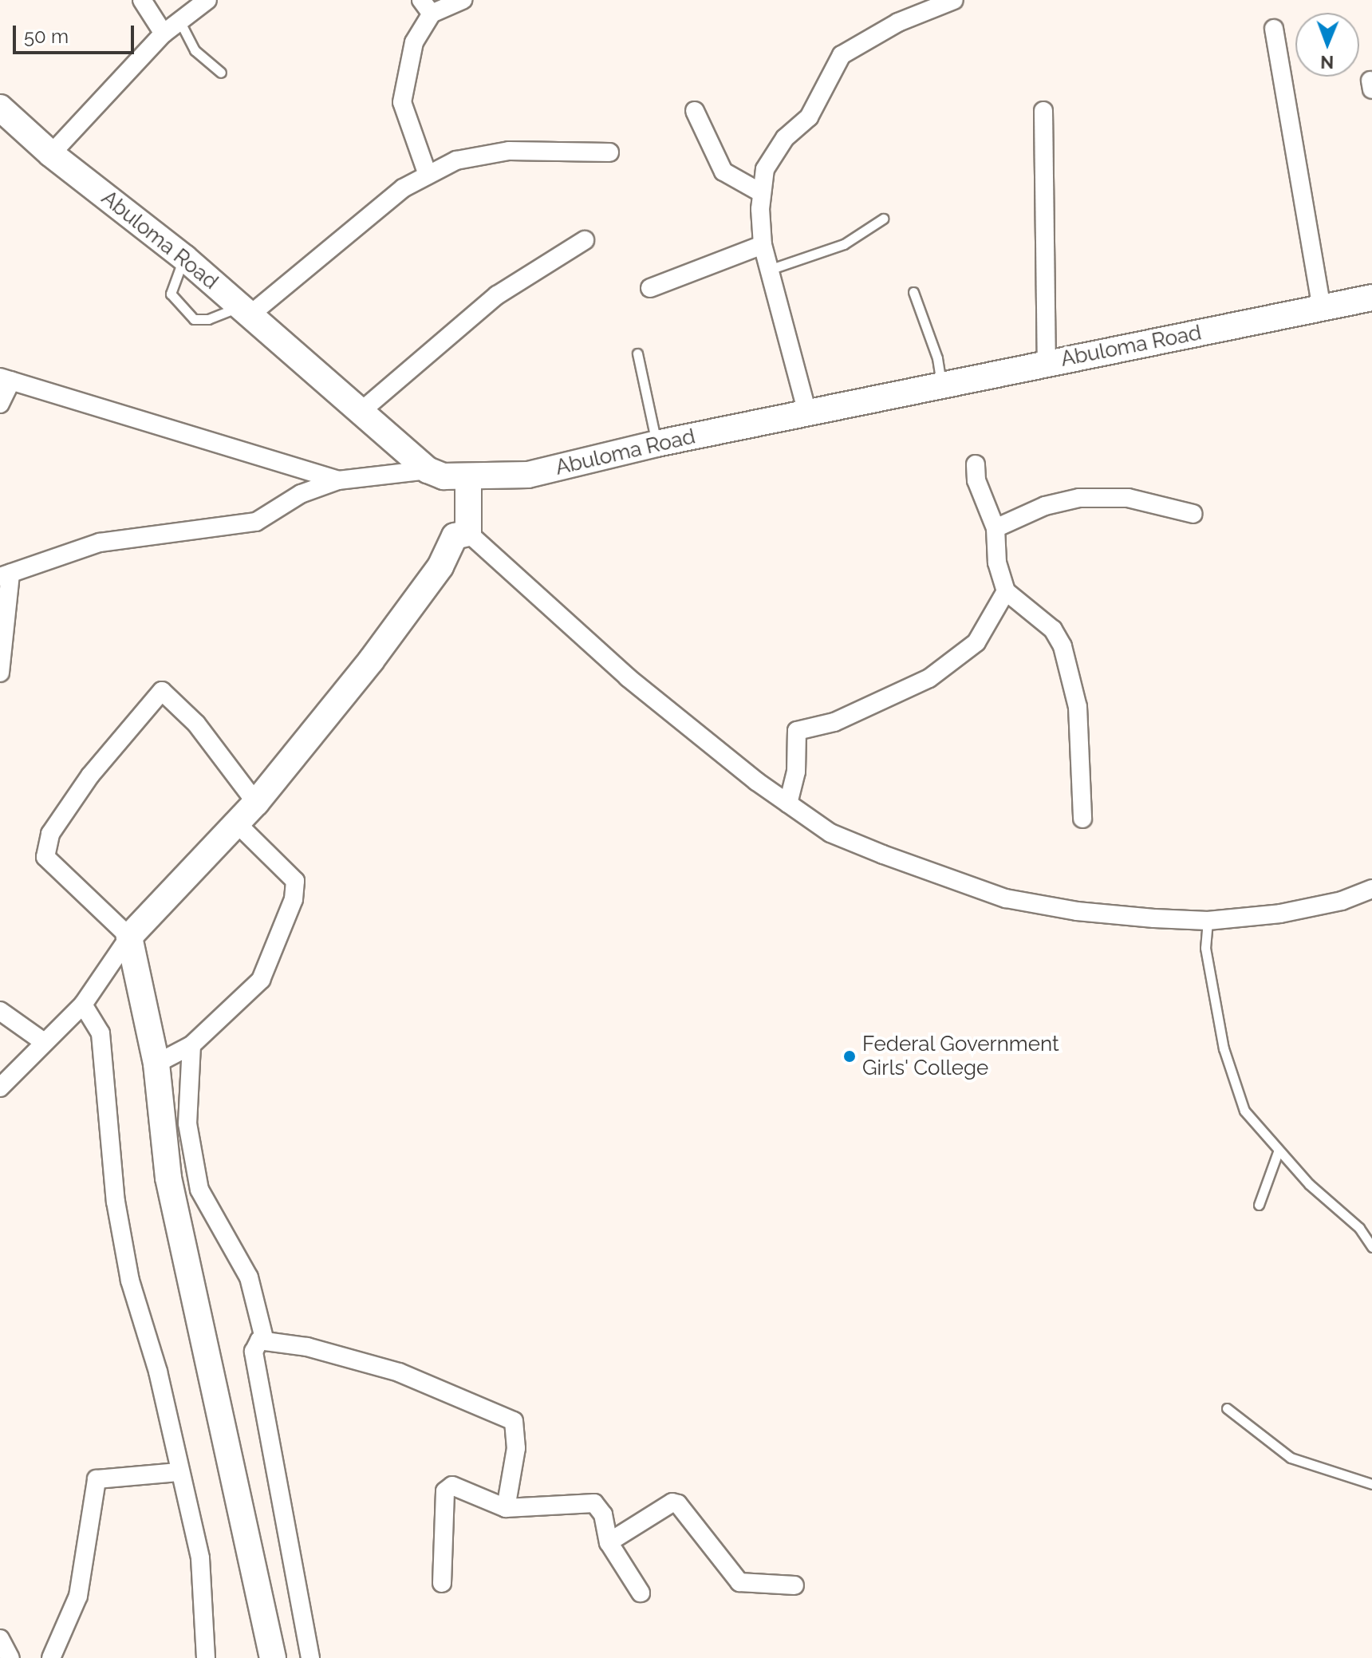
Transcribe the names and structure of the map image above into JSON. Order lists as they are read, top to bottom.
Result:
{
  "streets": {
    "street": ["Abuloma Road"]
  },
  "places": ["Federal Government Girls' College"],
  "scale_bar": "50 m",
  "north": "bottom"
}
